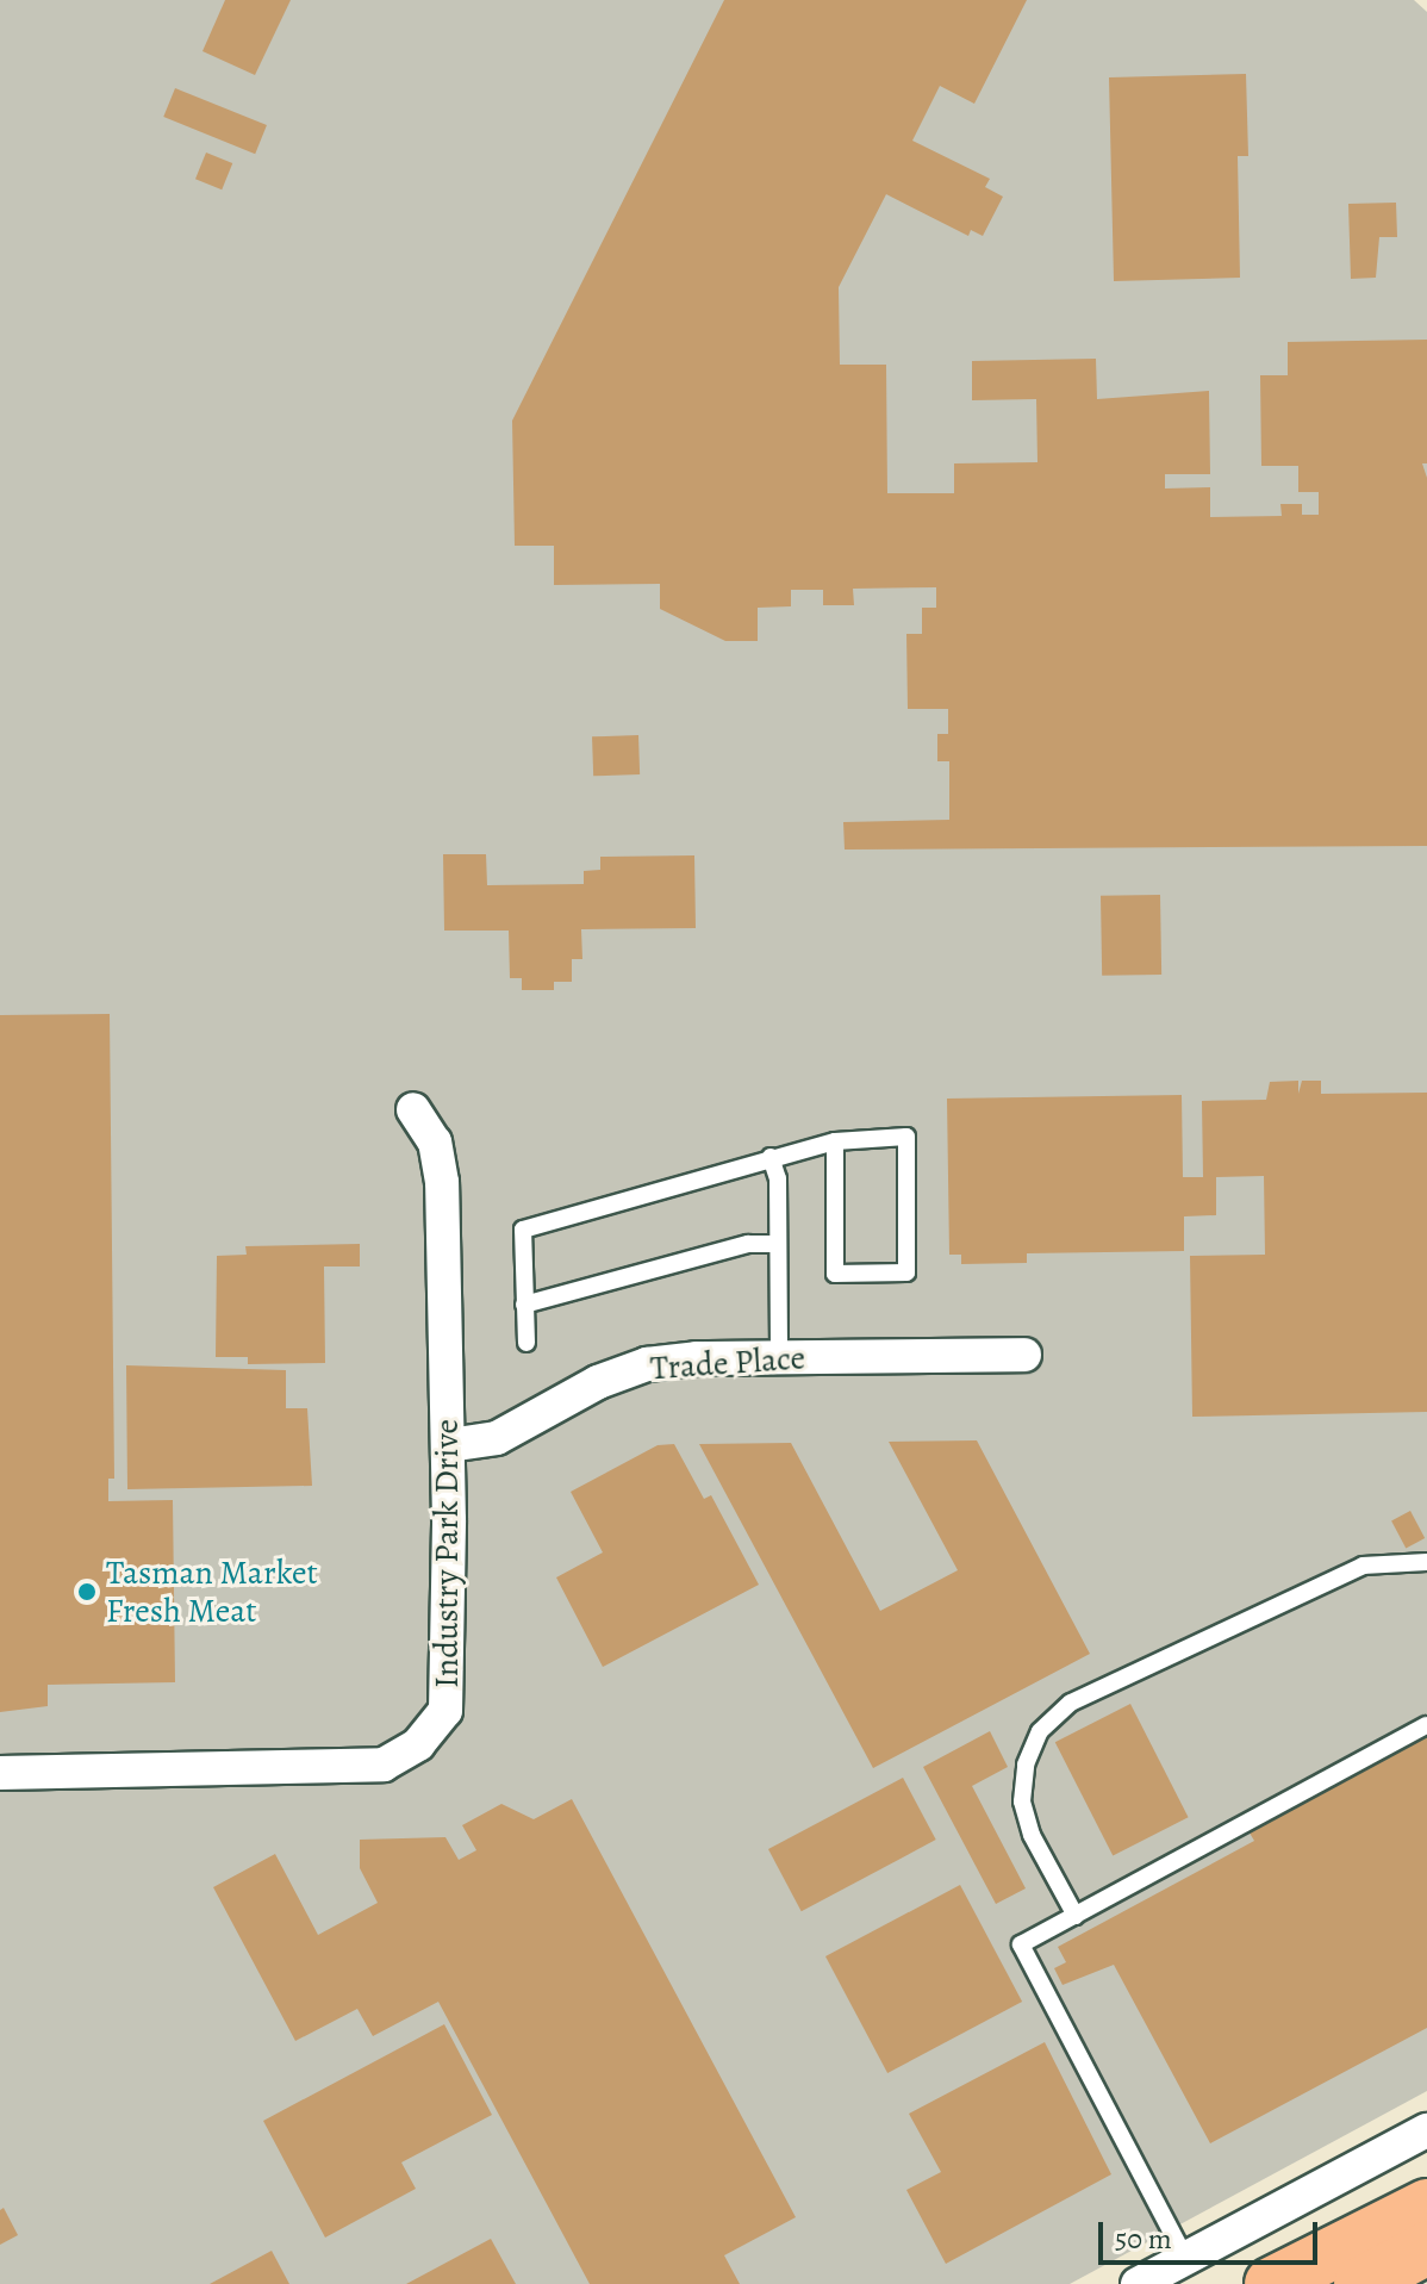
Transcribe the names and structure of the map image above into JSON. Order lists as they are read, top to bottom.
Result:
{
  "streets": {
    "street": ["Trade Place", "Industry Park Drive"]
  },
  "crossings": [
    ["Trade Place", "Industry Park Drive"]
  ],
  "places": ["Tasman Market Fresh Meat"],
  "scale_bar": "50 m"
}
